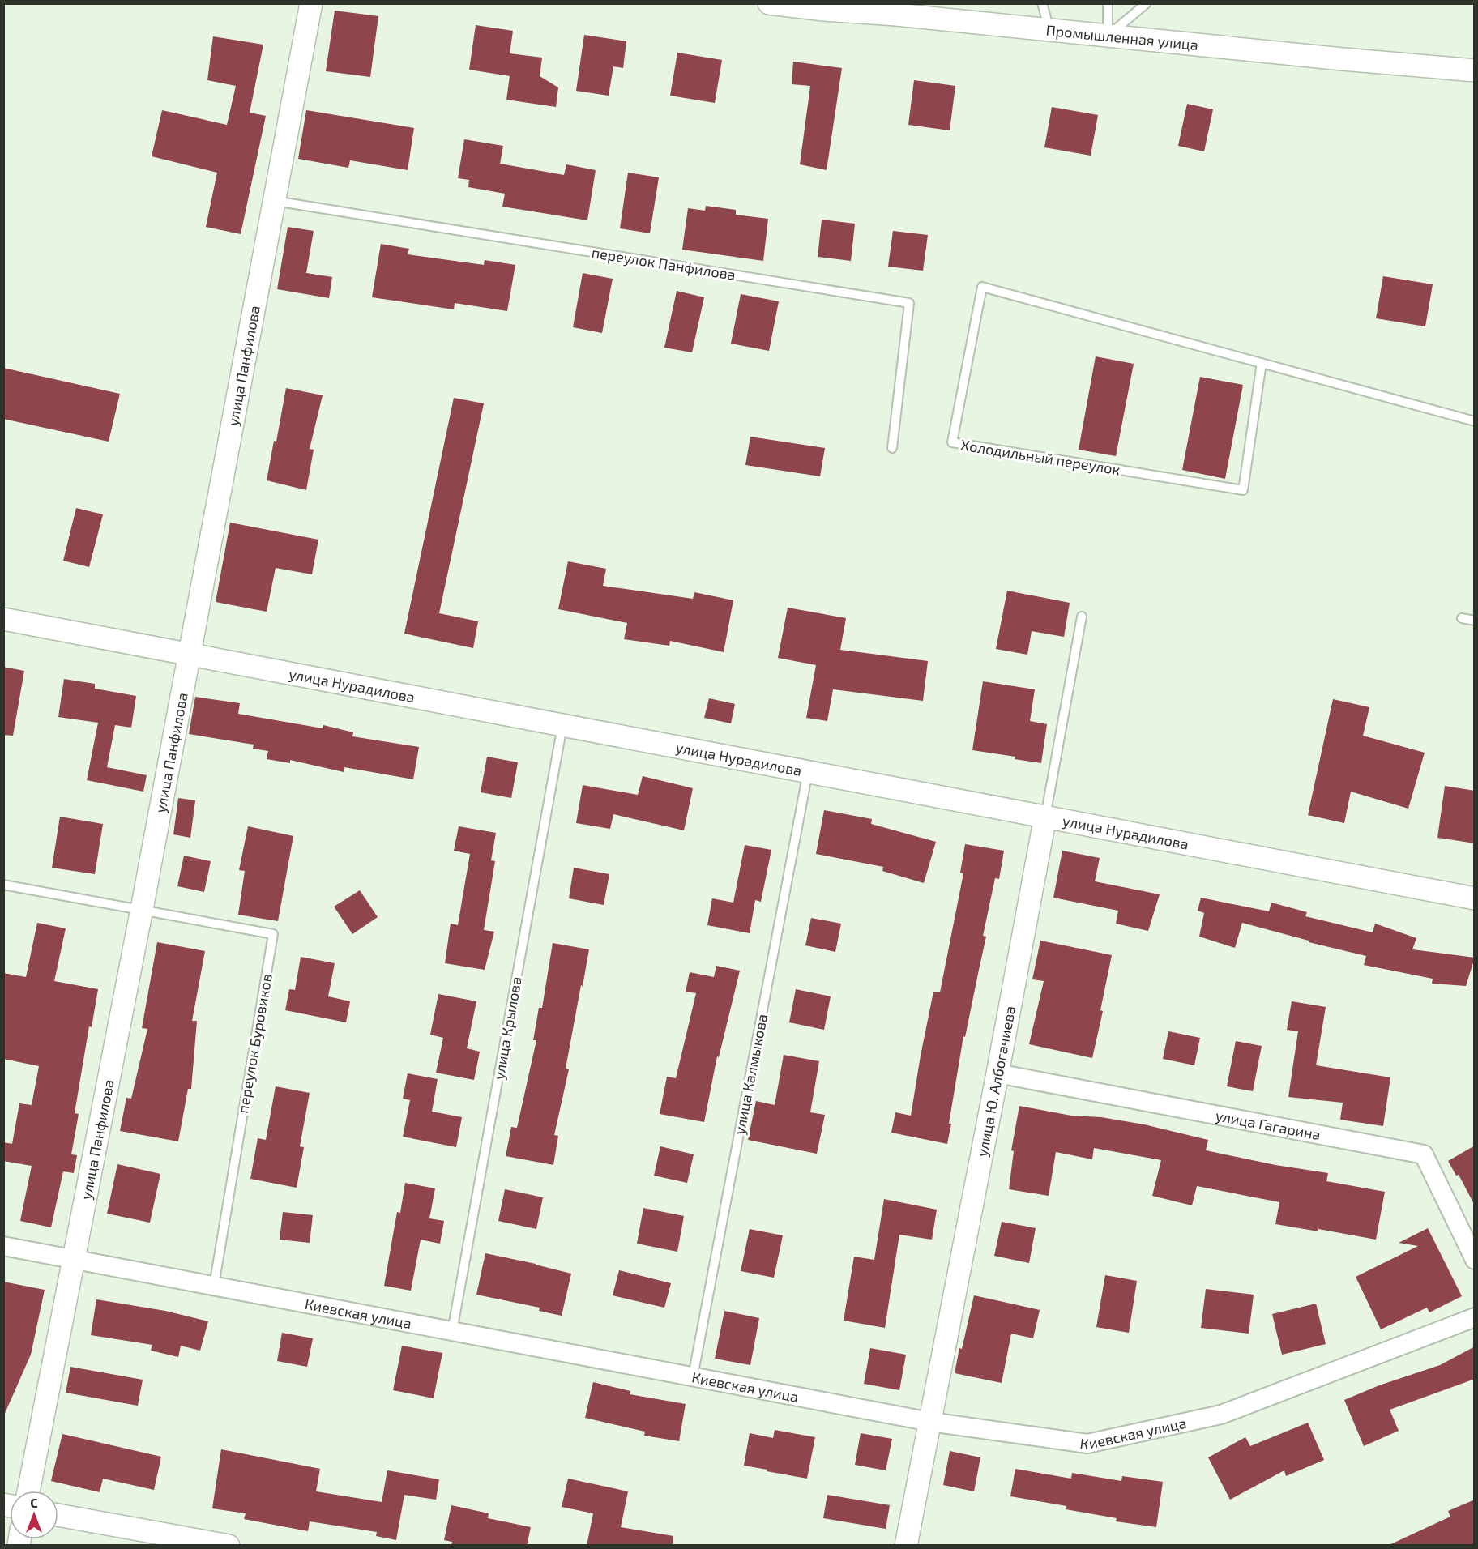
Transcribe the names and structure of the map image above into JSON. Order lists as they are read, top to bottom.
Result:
{
  "streets": {
    "street": [
      "Промышленная улица",
      "улица Панфилова",
      "улица Нурадилова",
      "улица Ю. Албогачиева",
      "улица Гагарина",
      "Киевская улица"
    ],
    "lane": [
      "переулок Панфилова",
      "Холодильный переулок",
      "улица Крылова",
      "переулок Буровиков",
      "улица Калмыкова"
    ]
  },
  "crossings": [
    ["переулок Панфилова", "улица Панфилова"],
    ["улица Панфилова", "улица Нурадилова"],
    ["улица Панфилова", "переулок Буровиков"],
    ["улица Панфилова", "Киевская улица"],
    ["улица Нурадилова", "улица Крылова"],
    ["улица Нурадилова", "улица Калмыкова"],
    ["улица Нурадилова", "улица Ю. Албогачиева"],
    ["улица Крылова", "Киевская улица"],
    ["переулок Буровиков", "Киевская улица"],
    ["улица Калмыкова", "Киевская улица"],
    ["улица Ю. Албогачиева", "улица Гагарина"],
    ["улица Ю. Албогачиева", "Киевская улица"]
  ],
  "north": "top"
}
